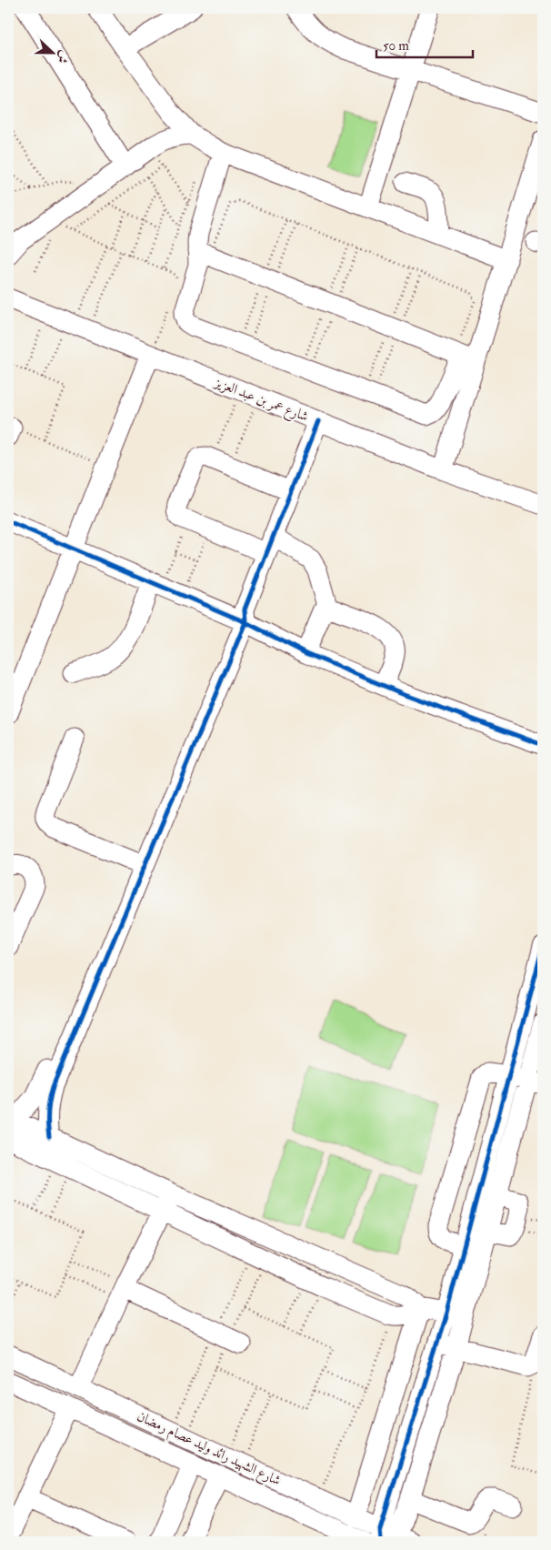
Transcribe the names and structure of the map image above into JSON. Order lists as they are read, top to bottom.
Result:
{
  "streets": {
    "street": ["شارع عمر بن عبد العزيز", "شارع الشهيد رائد وليد عصام رمضان"]
  },
  "scale_bar": "50 m",
  "north": "right"
}
